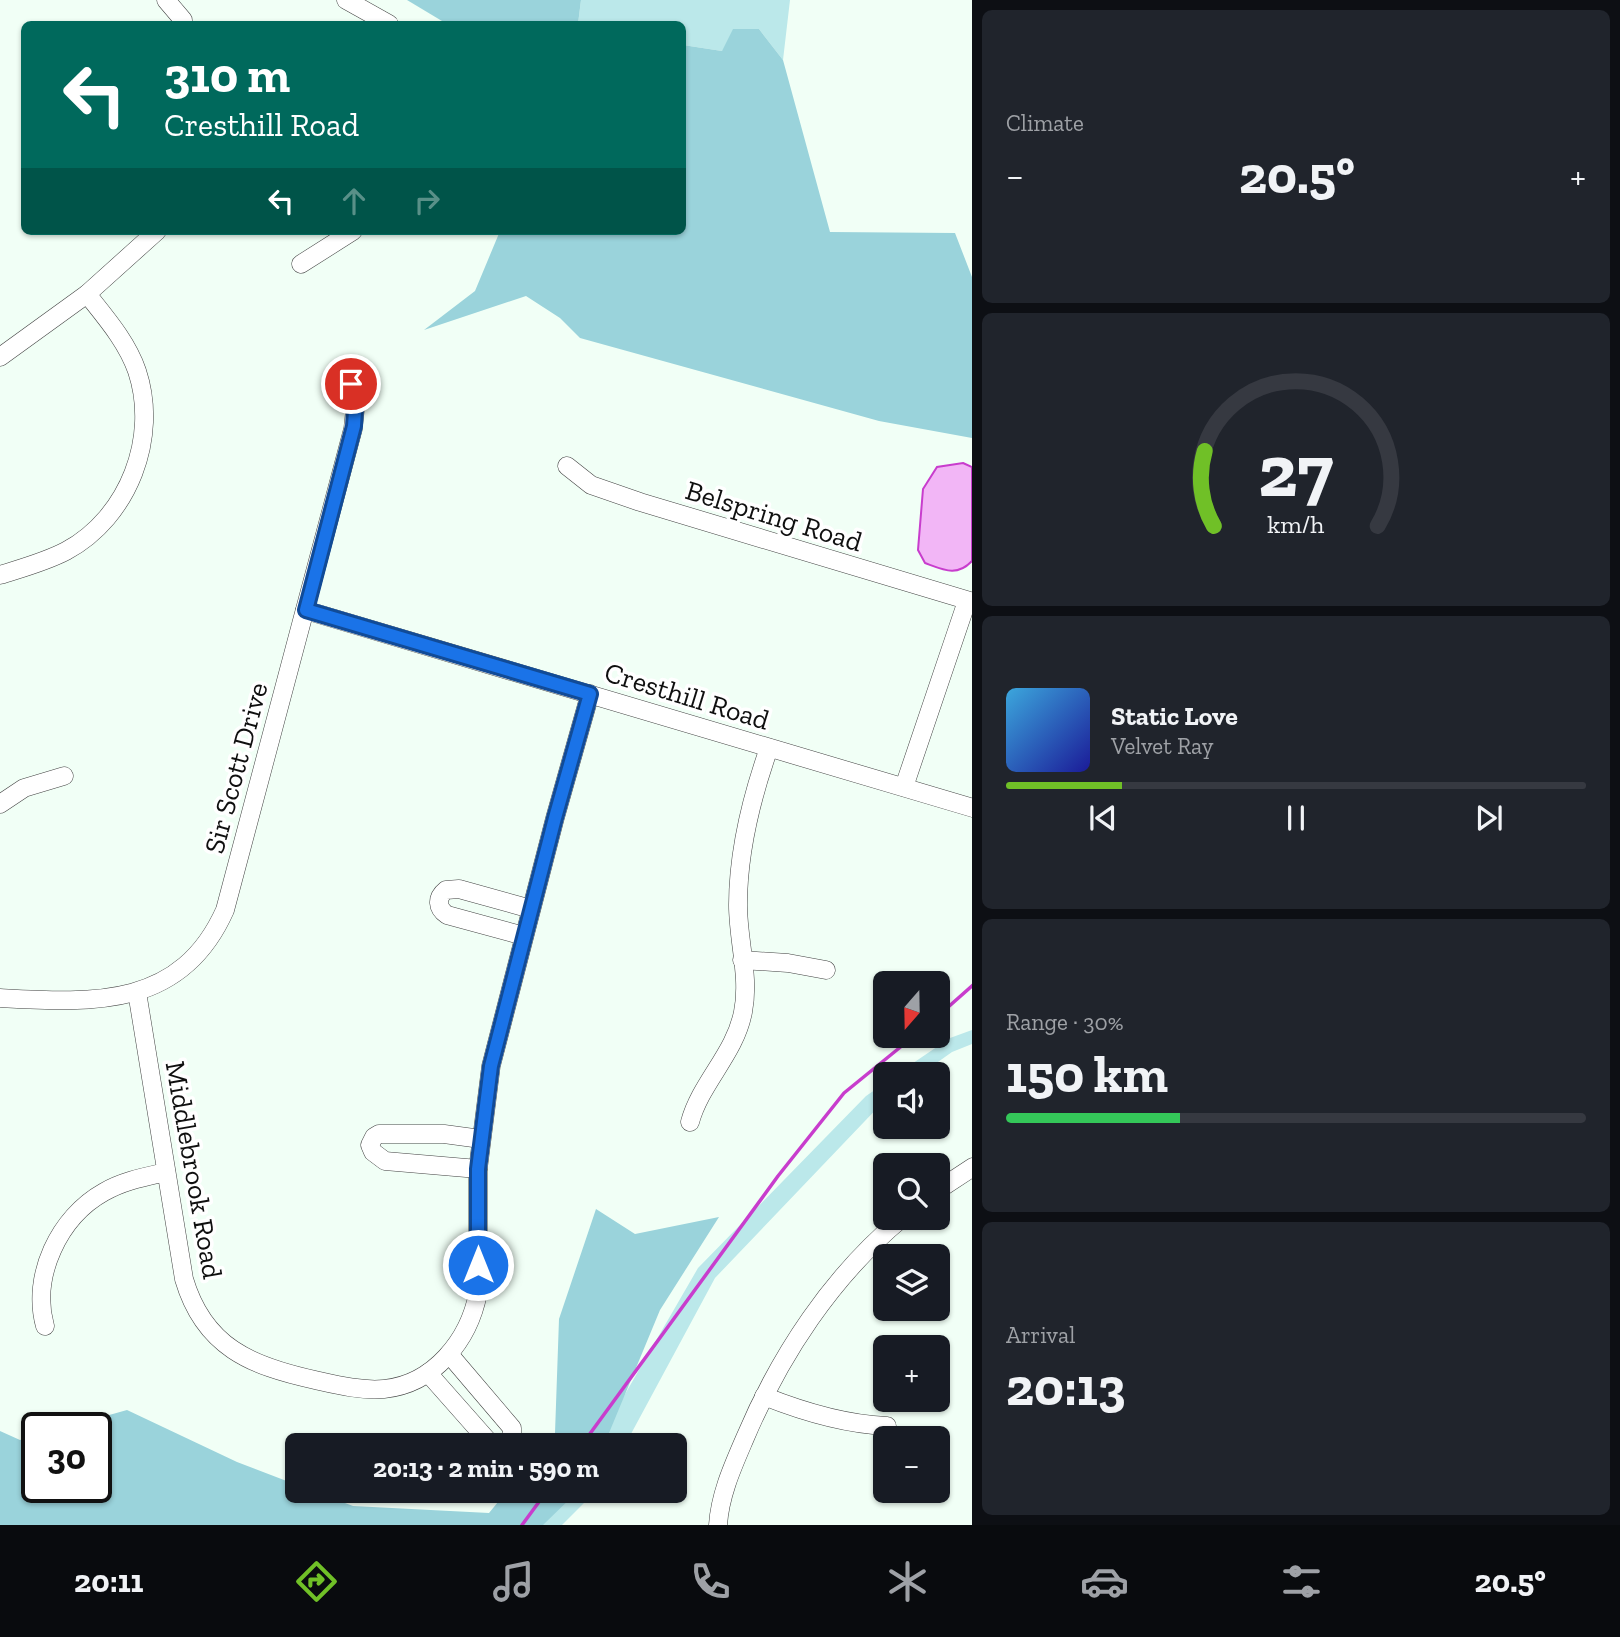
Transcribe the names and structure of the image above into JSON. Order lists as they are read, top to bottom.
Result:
{
  "streets": {
    "street": [
      "Belspring Road",
      "Cresthill Road",
      "Sir Scott Drive",
      "Middlebrook Road"
    ]
  },
  "crossings": [
    ["Cresthill Road", "Sir Scott Drive"],
    ["Cresthill Road", "Middlebrook Road"],
    ["Sir Scott Drive", "Middlebrook Road"]
  ],
  "north": "bottom",
  "page": {
    "tile": [
      "Climate",
      ["Range · 30%", "150 km"],
      ["Arrival", "20:13"]
    ],
    "turn": ["310 m", "Cresthill Road"],
    "heat": ["−", "20.5°", "+"],
    "song": ["Static Love", "Velvet Ray"],
    "map_buttons": ["+", "−"],
    "limit": "30",
    "trip": "20:13 · 2 min · 590 m",
    "tabs": ["20:11", "20.5°"],
    "gauge": ["27", "km/h"]
  }
}
